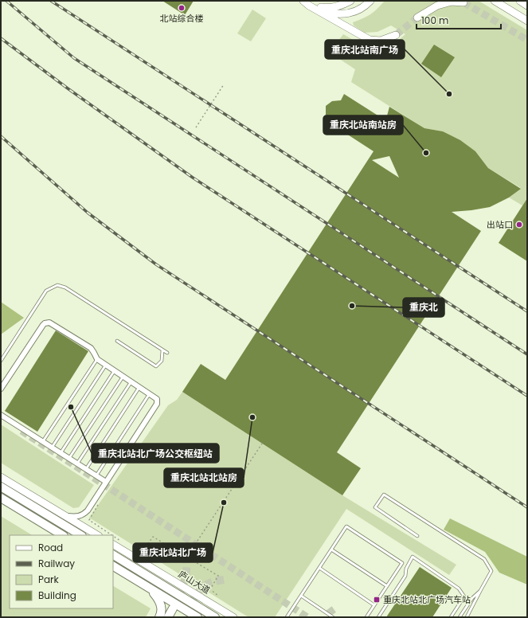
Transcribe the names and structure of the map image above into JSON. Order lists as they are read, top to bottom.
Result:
{
  "streets": {
    "street": ["庐山大道"]
  },
  "places": {
    "other": [
      "北站综合楼",
      "重庆北站南广场",
      "重庆北站南站房",
      "出站口",
      "重庆北",
      "重庆北站北广场公交枢纽站",
      "重庆北站北站房",
      "重庆北站北广场"
    ],
    "transit": ["重庆北站北广场汽车站"]
  },
  "legend": [
    "Road",
    "Railway",
    "Park",
    "Building"
  ],
  "scale_bar": "100 m"
}
